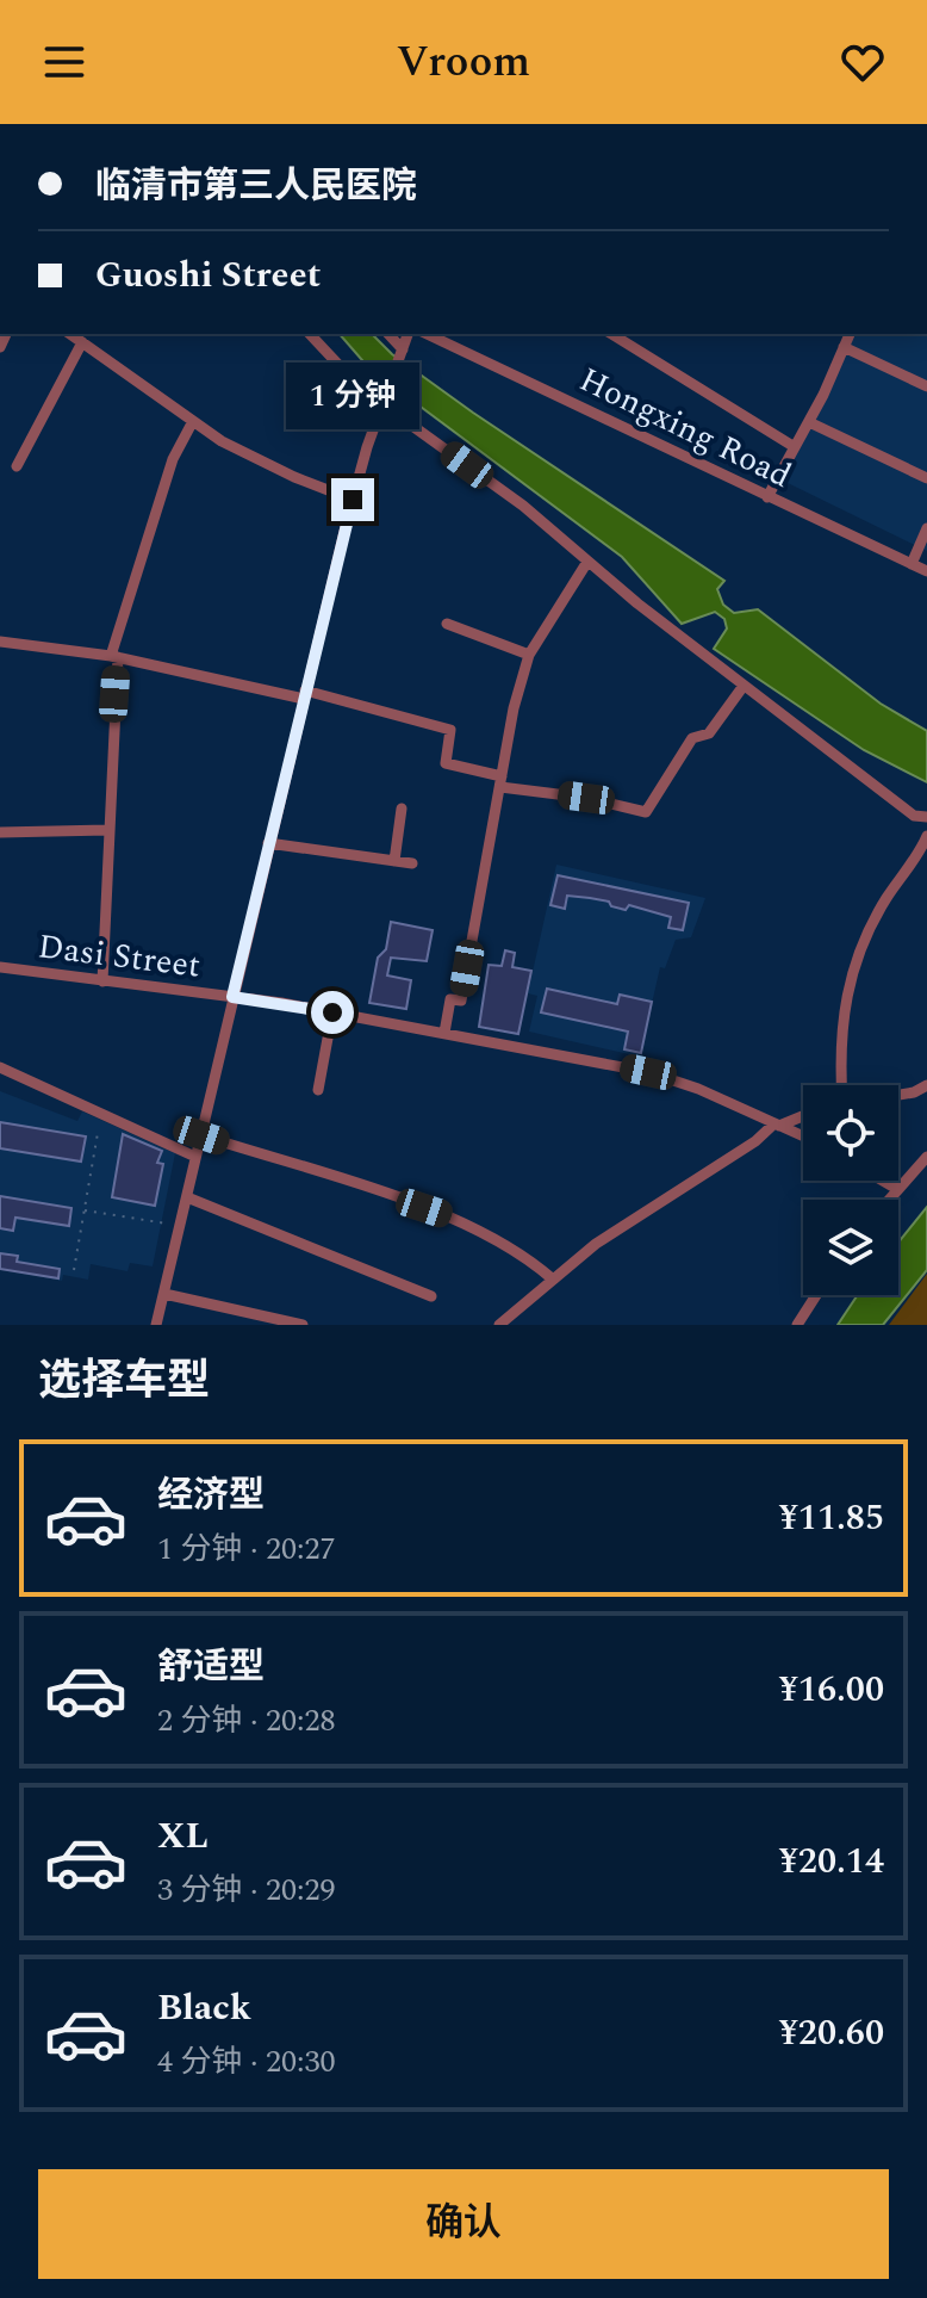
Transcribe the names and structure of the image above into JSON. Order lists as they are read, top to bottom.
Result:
{
  "streets": {
    "street": ["Hongxing Road", "Dasi Street"]
  },
  "page": {
    "header": "Vroom",
    "banner": ["临清市第三人民医院", "Guoshi Street"],
    "bubble": "1 分钟",
    "heading": "选择车型",
    "list": [
      {
        "name": "经济型",
        "note": "1 分钟 · 20:27",
        "value": "¥11.85"
      },
      {
        "name": "舒适型",
        "note": "2 分钟 · 20:28",
        "value": "¥16.00"
      },
      {
        "name": "XL",
        "note": "3 分钟 · 20:29",
        "value": "¥20.14"
      },
      {
        "name": "Black",
        "note": "4 分钟 · 20:30",
        "value": "¥20.60"
      }
    ],
    "buttons": "确认"
  }
}
